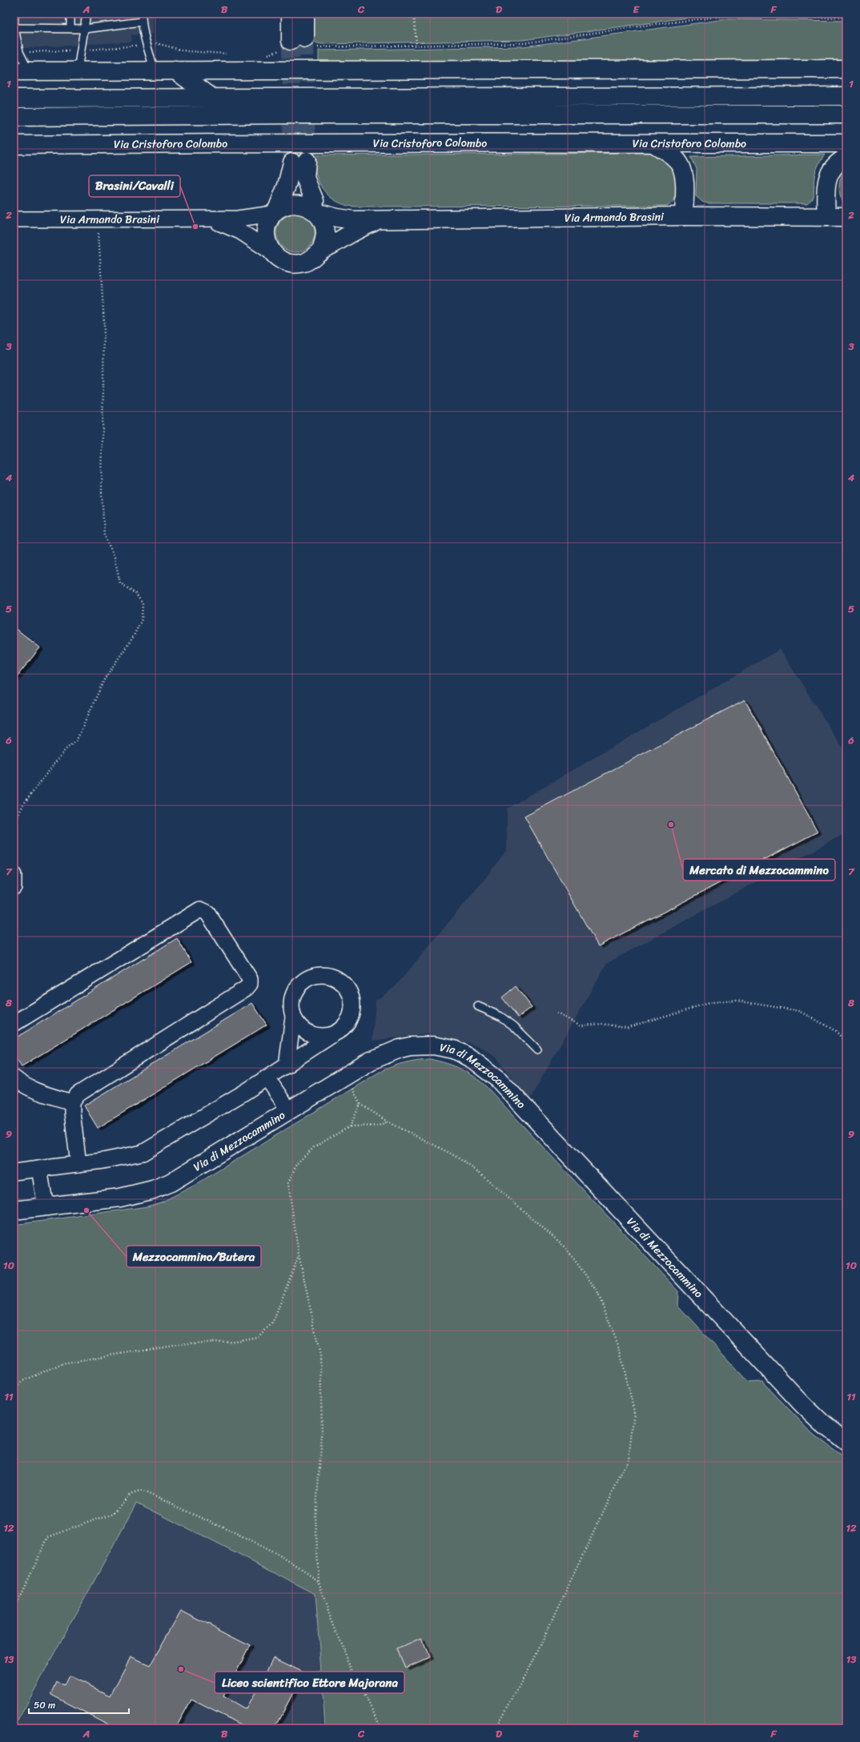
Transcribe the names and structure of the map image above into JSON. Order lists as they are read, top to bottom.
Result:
{
  "streets": {
    "main road": ["Via Cristoforo Colombo", "Via Armando Brasini", "Via di Mezzocammino"]
  },
  "places": [
    "Brasini/Cavalli",
    "Mercato di Mezzocammino",
    "Mezzocammino/Butera",
    "Liceo scientifico Ettore Majorana"
  ],
  "scale_bar": "50 m",
  "grid": {
    "columns": [
      "A",
      "B",
      "C",
      "D",
      "E",
      "F"
    ],
    "rows": [
      "1",
      "2",
      "3",
      "4",
      "5",
      "6",
      "7",
      "8",
      "9",
      "10",
      "11",
      "12",
      "13"
    ]
  }
}
